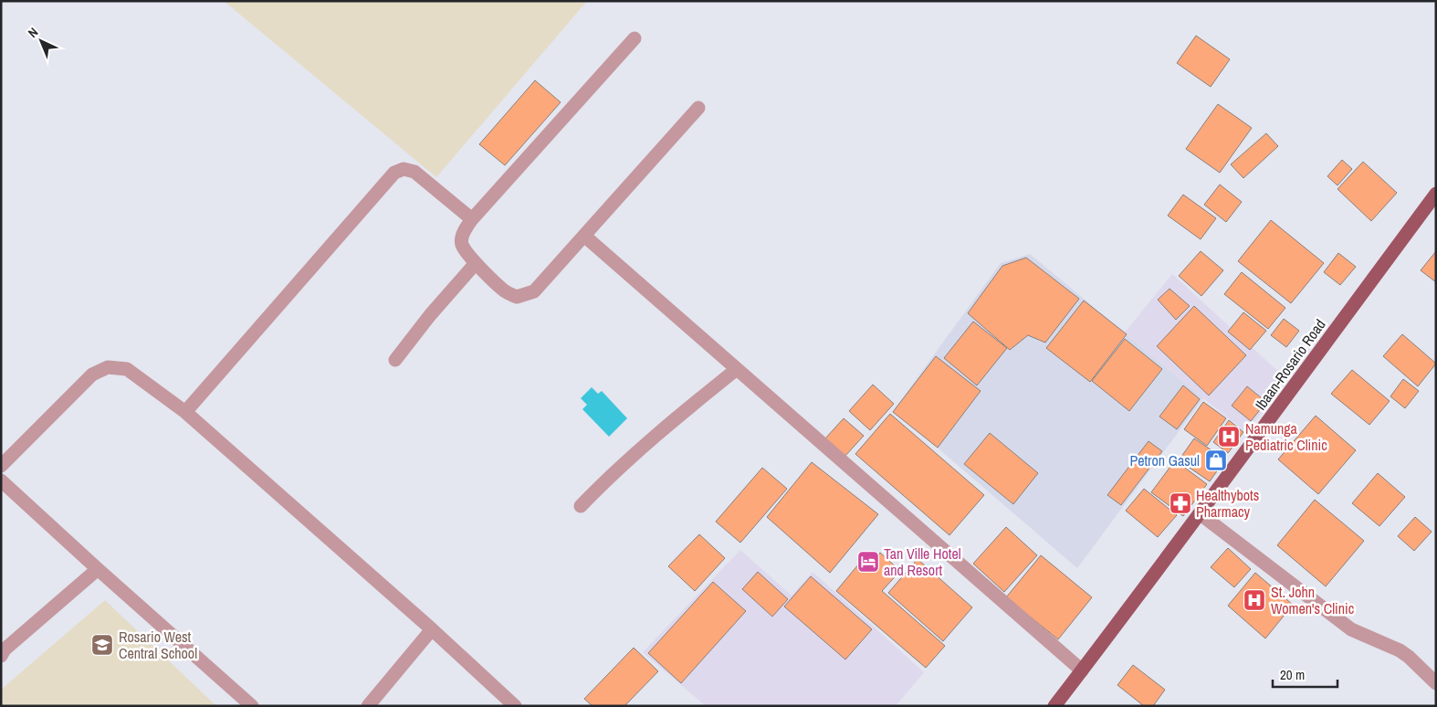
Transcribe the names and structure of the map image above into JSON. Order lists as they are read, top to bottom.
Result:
{
  "streets": {
    "main road": ["Ibaan-Rosario Road"]
  },
  "places": {
    "hospital": ["Namunga Pediatric Clinic", "St. John Women's Clinic"],
    "shop": ["Petron Gasul"],
    "pharmacy": ["Healthybots Pharmacy"],
    "hotel": ["Tan Ville Hotel and Resort"],
    "school or university": ["Rosario West Central School"]
  },
  "scale_bar": "20 m",
  "north": "top left"
}
